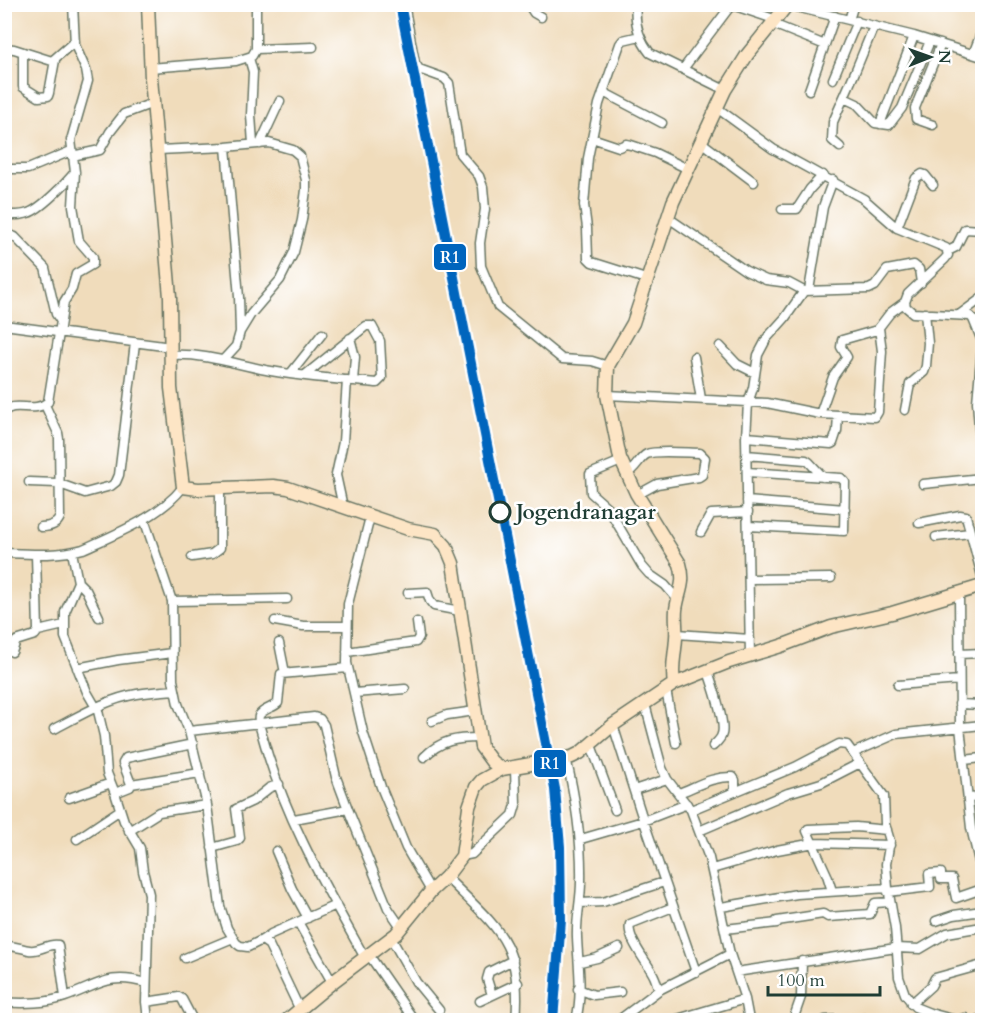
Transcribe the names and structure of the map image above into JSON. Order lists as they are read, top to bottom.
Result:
{
  "places": ["Jogendranagar"],
  "lines": ["transit line R1"],
  "scale_bar": "100 m",
  "north": "right"
}
